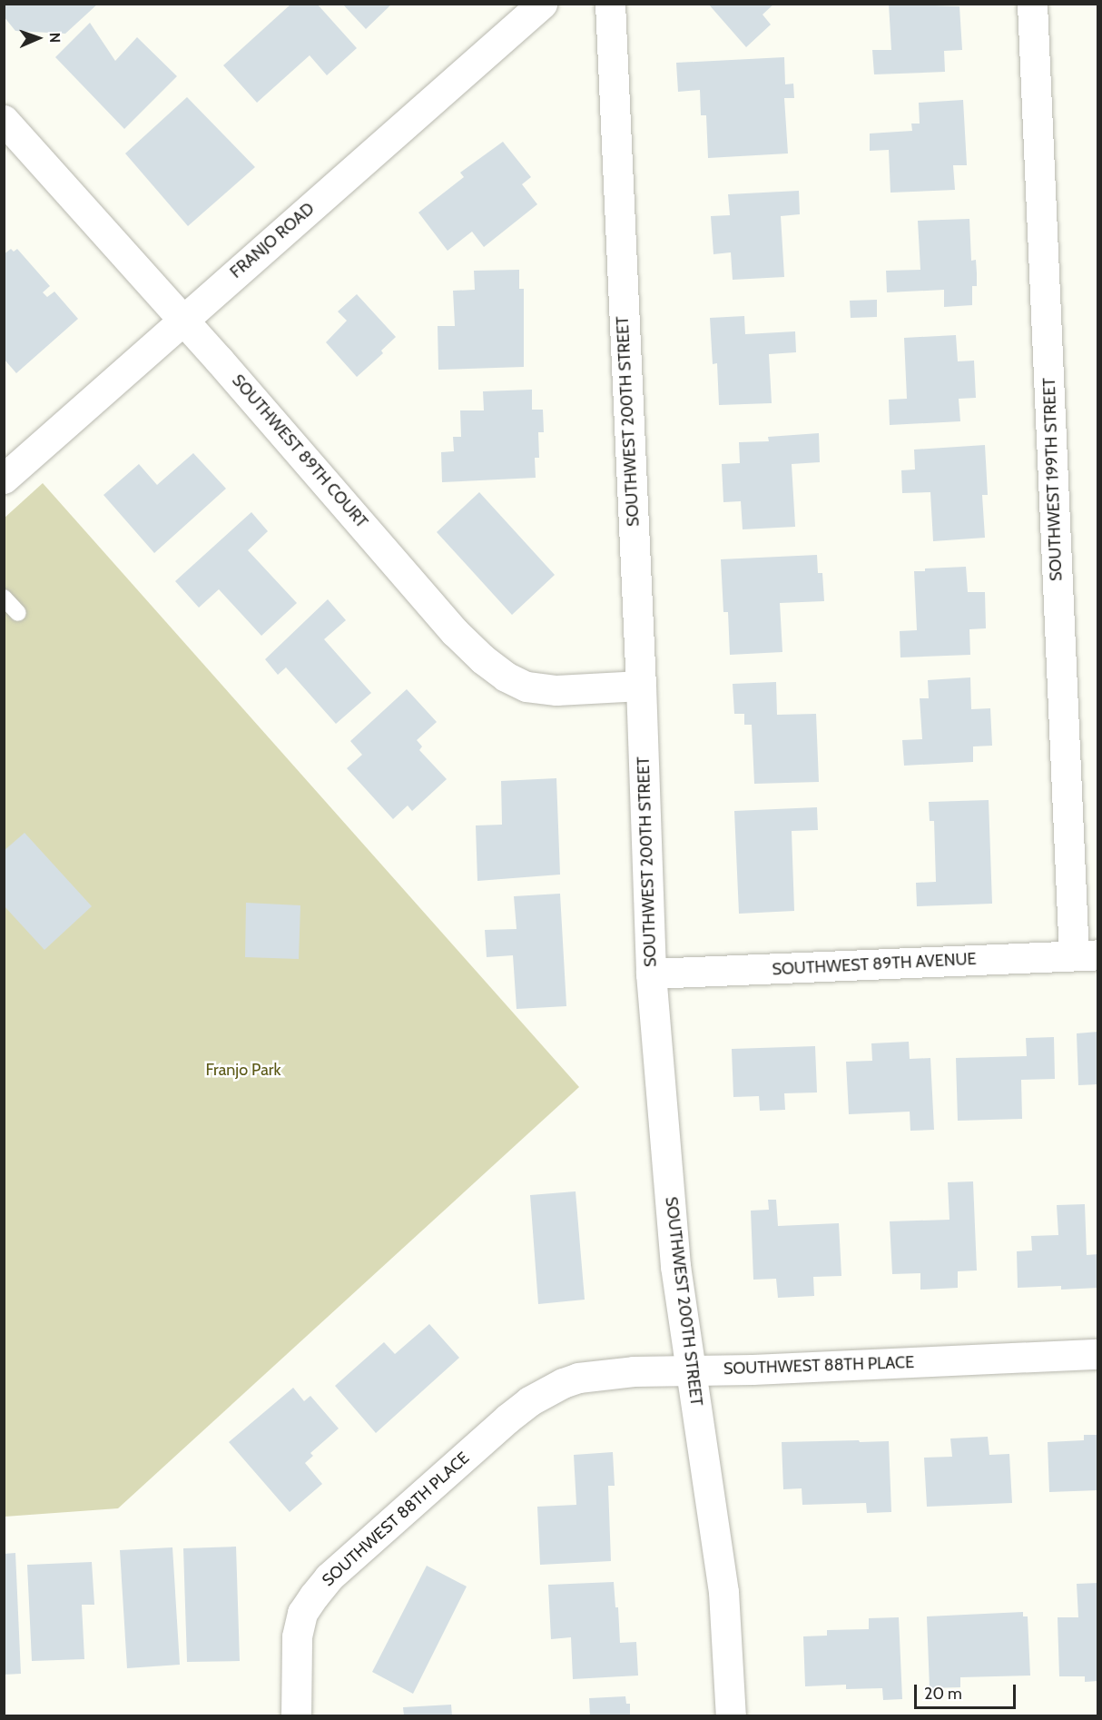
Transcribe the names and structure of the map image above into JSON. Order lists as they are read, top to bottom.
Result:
{
  "streets": {
    "street": [
      "FRANJO ROAD",
      "SOUTHWEST 200TH STREET",
      "SOUTHWEST 89TH COURT",
      "SOUTHWEST 199TH STREET",
      "SOUTHWEST 89TH AVENUE",
      "SOUTHWEST 88TH PLACE"
    ]
  },
  "crossings": [
    ["FRANJO ROAD", "SOUTHWEST 89TH COURT"],
    ["SOUTHWEST 200TH STREET", "SOUTHWEST 89TH COURT"],
    ["SOUTHWEST 200TH STREET", "SOUTHWEST 89TH AVENUE"],
    ["SOUTHWEST 200TH STREET", "SOUTHWEST 88TH PLACE"],
    ["SOUTHWEST 199TH STREET", "SOUTHWEST 89TH AVENUE"]
  ],
  "parks": ["Franjo Park"],
  "scale_bar": "20 m",
  "north": "right"
}
